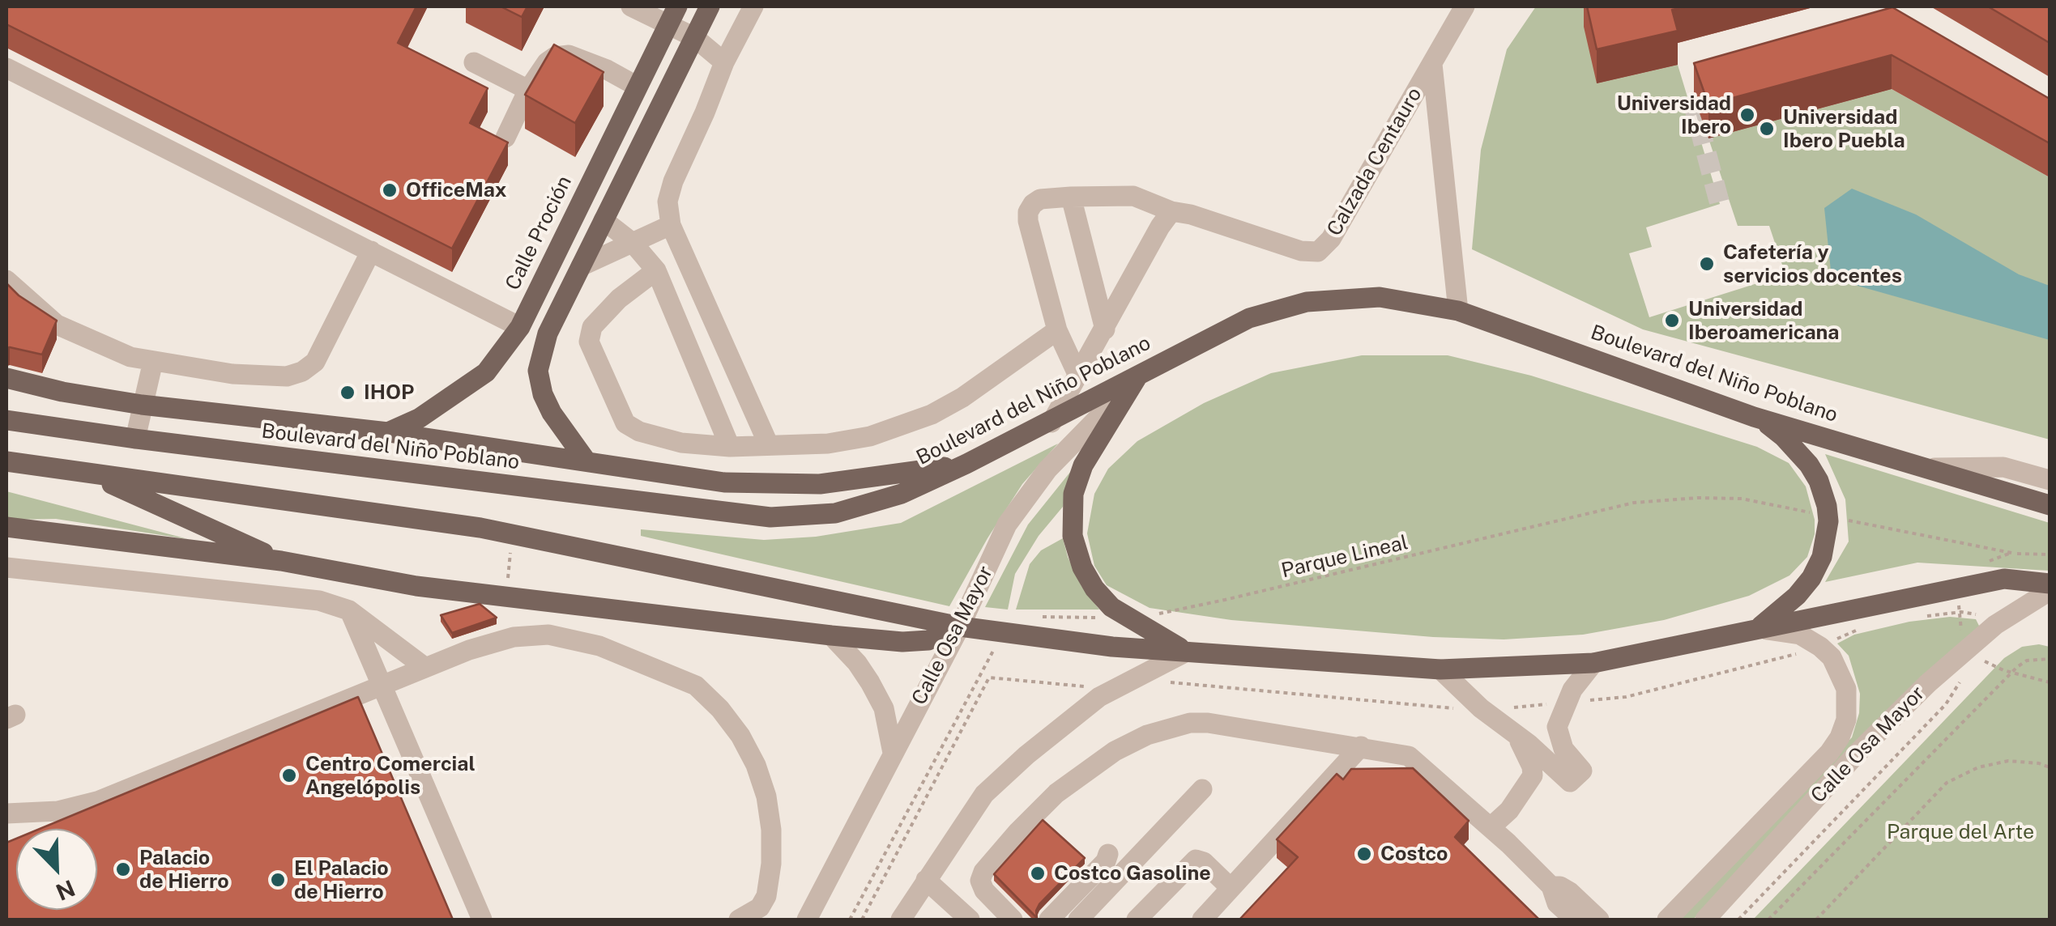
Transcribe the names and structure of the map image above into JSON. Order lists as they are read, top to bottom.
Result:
{
  "streets": {
    "main road": ["Calle Proción", "Boulevard del Niño Poblano"],
    "street": ["Calzada Centauro", "Calle Osa Mayor"],
    "path": ["Parque Lineal"]
  },
  "crossings": [
    ["Calzada Centauro", "Boulevard del Niño Poblano"],
    ["Boulevard del Niño Poblano", "Calle Osa Mayor"]
  ],
  "parks": ["Parque del Arte"],
  "places": [
    "Universidad Ibero",
    "Universidad Ibero Puebla",
    "OfficeMax",
    "Cafetería y servicios docentes",
    "Universidad Iberoamericana",
    "IHOP",
    "Centro Comercial Angelópolis",
    "Costco",
    "Palacio de Hierro",
    "Costco Gasoline",
    "El Palacio de Hierro"
  ],
  "north": "bottom right"
}
